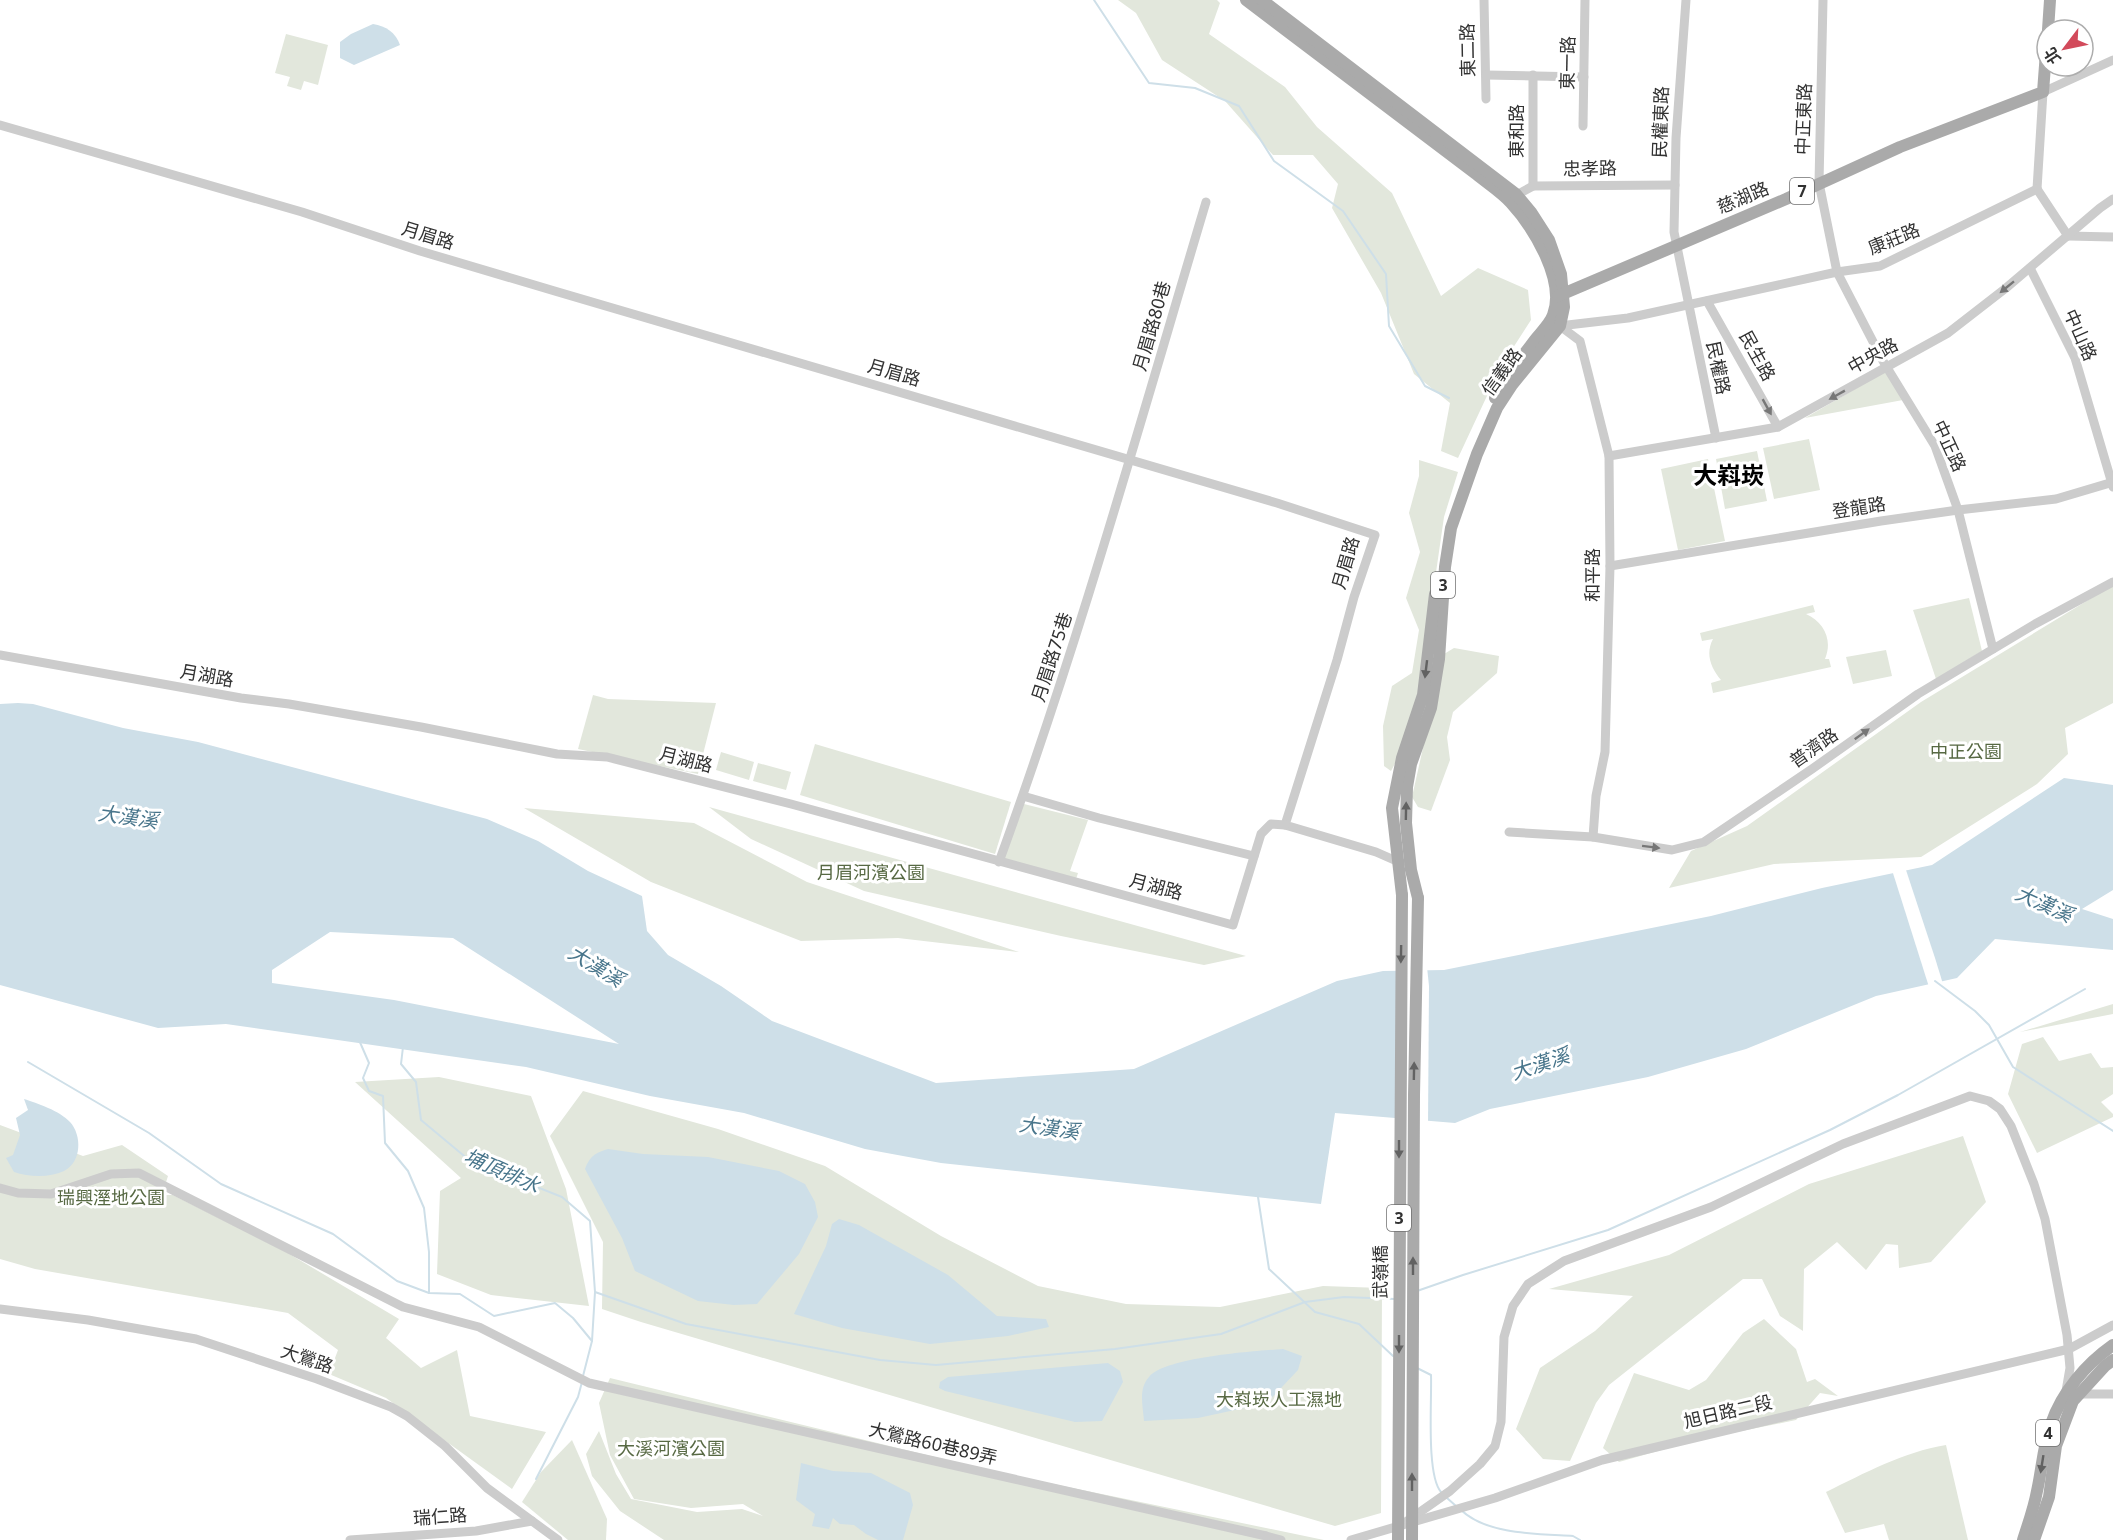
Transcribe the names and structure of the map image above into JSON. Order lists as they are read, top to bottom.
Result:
{
  "streets": {
    "main road": [
      "7",
      "慈湖路",
      "信義路",
      "3",
      "武嶺橋",
      "4"
    ],
    "street": [
      "東二路",
      "東一路",
      "中正東路",
      "民權東路",
      "東和路",
      "忠孝路",
      "月眉路",
      "康莊路",
      "月眉路80巷",
      "中山路",
      "民生路",
      "中央路",
      "民權路",
      "中正路",
      "登龍路",
      "和平路",
      "月眉路75巷",
      "月湖路",
      "普濟路",
      "大鶯路",
      "旭日路二段",
      "大鶯路60巷89弄",
      "瑞仁路"
    ]
  },
  "crossings": [
    ["中正東路", "慈湖路"],
    ["中正東路", "康莊路"],
    ["中正東路", "中正路"],
    ["民權東路", "忠孝路"],
    ["民權東路", "慈湖路"],
    ["民權東路", "康莊路"],
    ["民權東路", "民權路"],
    ["東和路", "忠孝路"],
    ["慈湖路", "信義路"],
    ["月眉路", "月眉路80巷"],
    ["月眉路", "月眉路75巷"],
    ["月眉路", "月湖路"],
    ["康莊路", "民生路"],
    ["康莊路", "民權路"],
    ["康莊路", "信義路"],
    ["康莊路", "中正路"],
    ["康莊路", "和平路"],
    ["月眉路80巷", "月眉路75巷"],
    ["中山路", "中央路"],
    ["中山路", "登龍路"],
    ["民生路", "中央路"],
    ["中央路", "民權路"],
    ["中央路", "中正路"],
    ["中央路", "和平路"],
    ["信義路", "和平路"],
    ["信義路", "武嶺橋"],
    ["中正路", "登龍路"],
    ["中正路", "普濟路"],
    ["登龍路", "和平路"],
    ["和平路", "普濟路"],
    ["月眉路75巷", "月湖路"],
    ["大鶯路", "瑞仁路"]
  ],
  "one_way": ["民生路", "中央路", "普濟路"],
  "districts": ["大嵙崁"],
  "water": ["大漢溪", "埔頂排水"],
  "parks": [
    "中正公園",
    "月眉河濱公園",
    "瑞興溼地公園",
    "大嵙崁人工濕地",
    "大溪河濱公園"
  ],
  "north": "bottom left"
}
